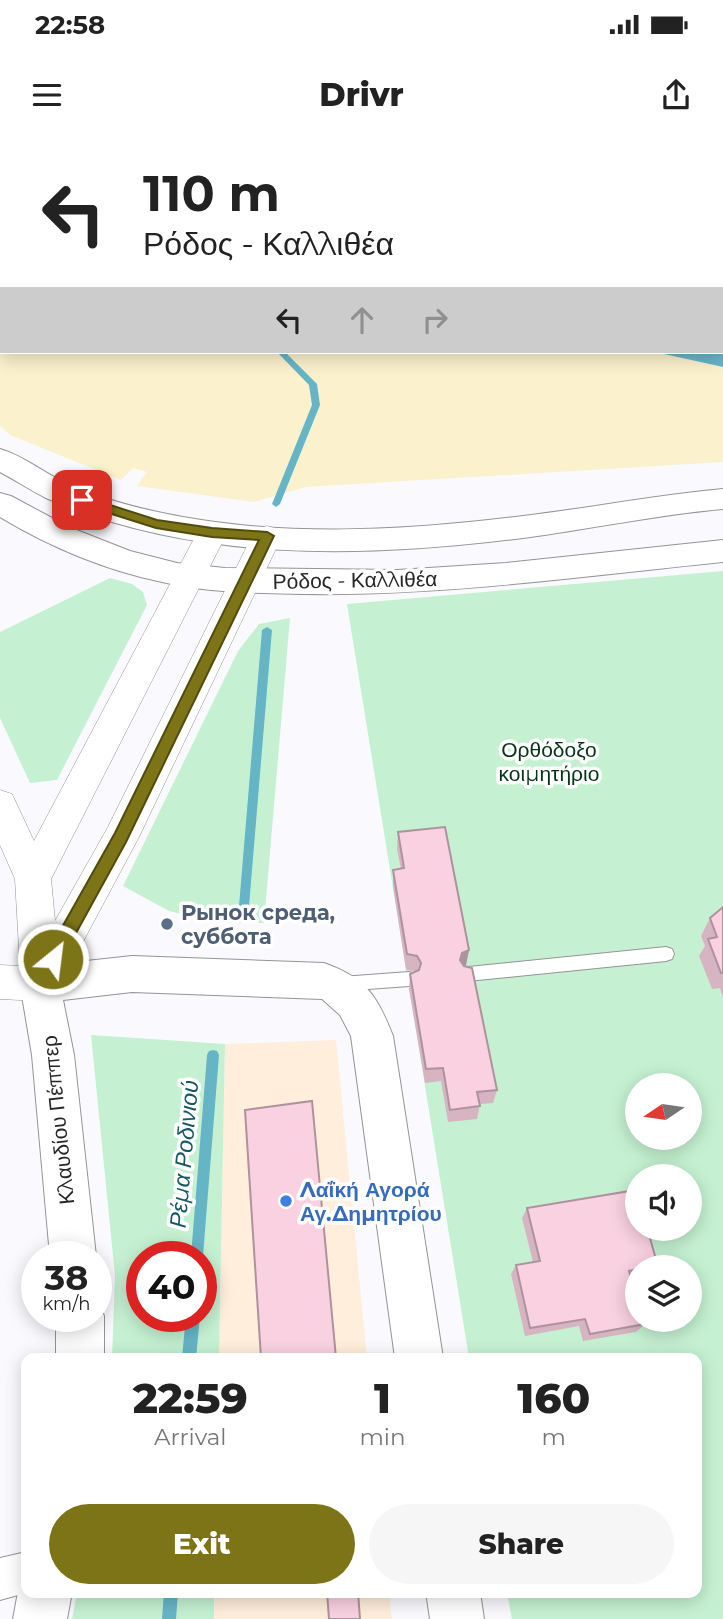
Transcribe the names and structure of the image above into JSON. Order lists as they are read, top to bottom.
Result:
{
  "streets": {
    "main road": ["Ρόδος - Καλλιθέα", "Κλαυδίου Πέππερ"]
  },
  "water": ["Ρέμα Ροδινιού"],
  "parks": ["Ορθόδοξο κοιμητήριο"],
  "places": ["Рынок среда, суббота", "Λαΐκή Αγορά Αγ.Δημητρίου"],
  "north": "left",
  "page": {
    "status": "22:58",
    "header": "Drivr",
    "turn": ["110 m", "Ρόδος - Καλλιθέα"],
    "speed": "38 km/h",
    "limit": "40",
    "eta": [
      "22:59",
      "Arrival",
      "1",
      "min",
      "160",
      "m"
    ],
    "buttons": ["Exit", "Share"]
  }
}
